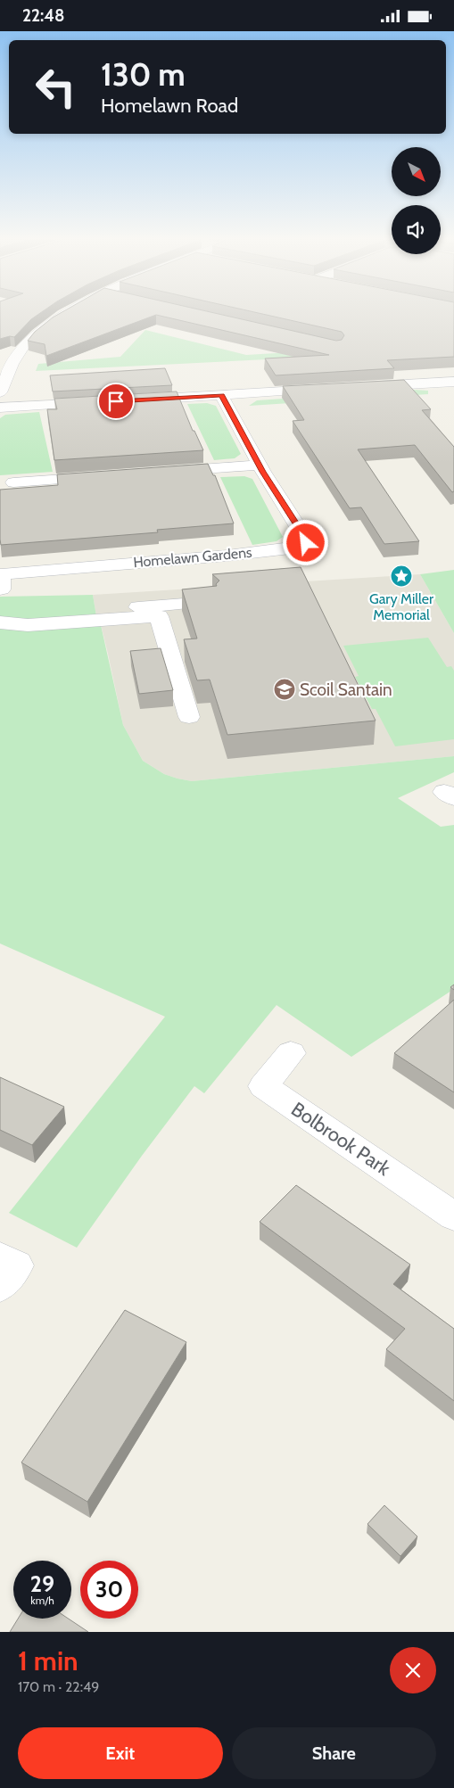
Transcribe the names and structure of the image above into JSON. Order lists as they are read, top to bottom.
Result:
{
  "streets": {
    "street": ["Homelawn Gardens", "Bolbrook Park"]
  },
  "places": {
    "place": ["Gary Miller Memorial"],
    "school or university": ["Scoil Santain"]
  },
  "north": "bottom right",
  "page": {
    "status": "22:48",
    "turn": ["130 m", "Homelawn Road"],
    "speed": "29 km/h",
    "limit": "30",
    "heading": ["1 min", "170 m · 22:49"],
    "buttons": ["Exit", "Share"]
  }
}
